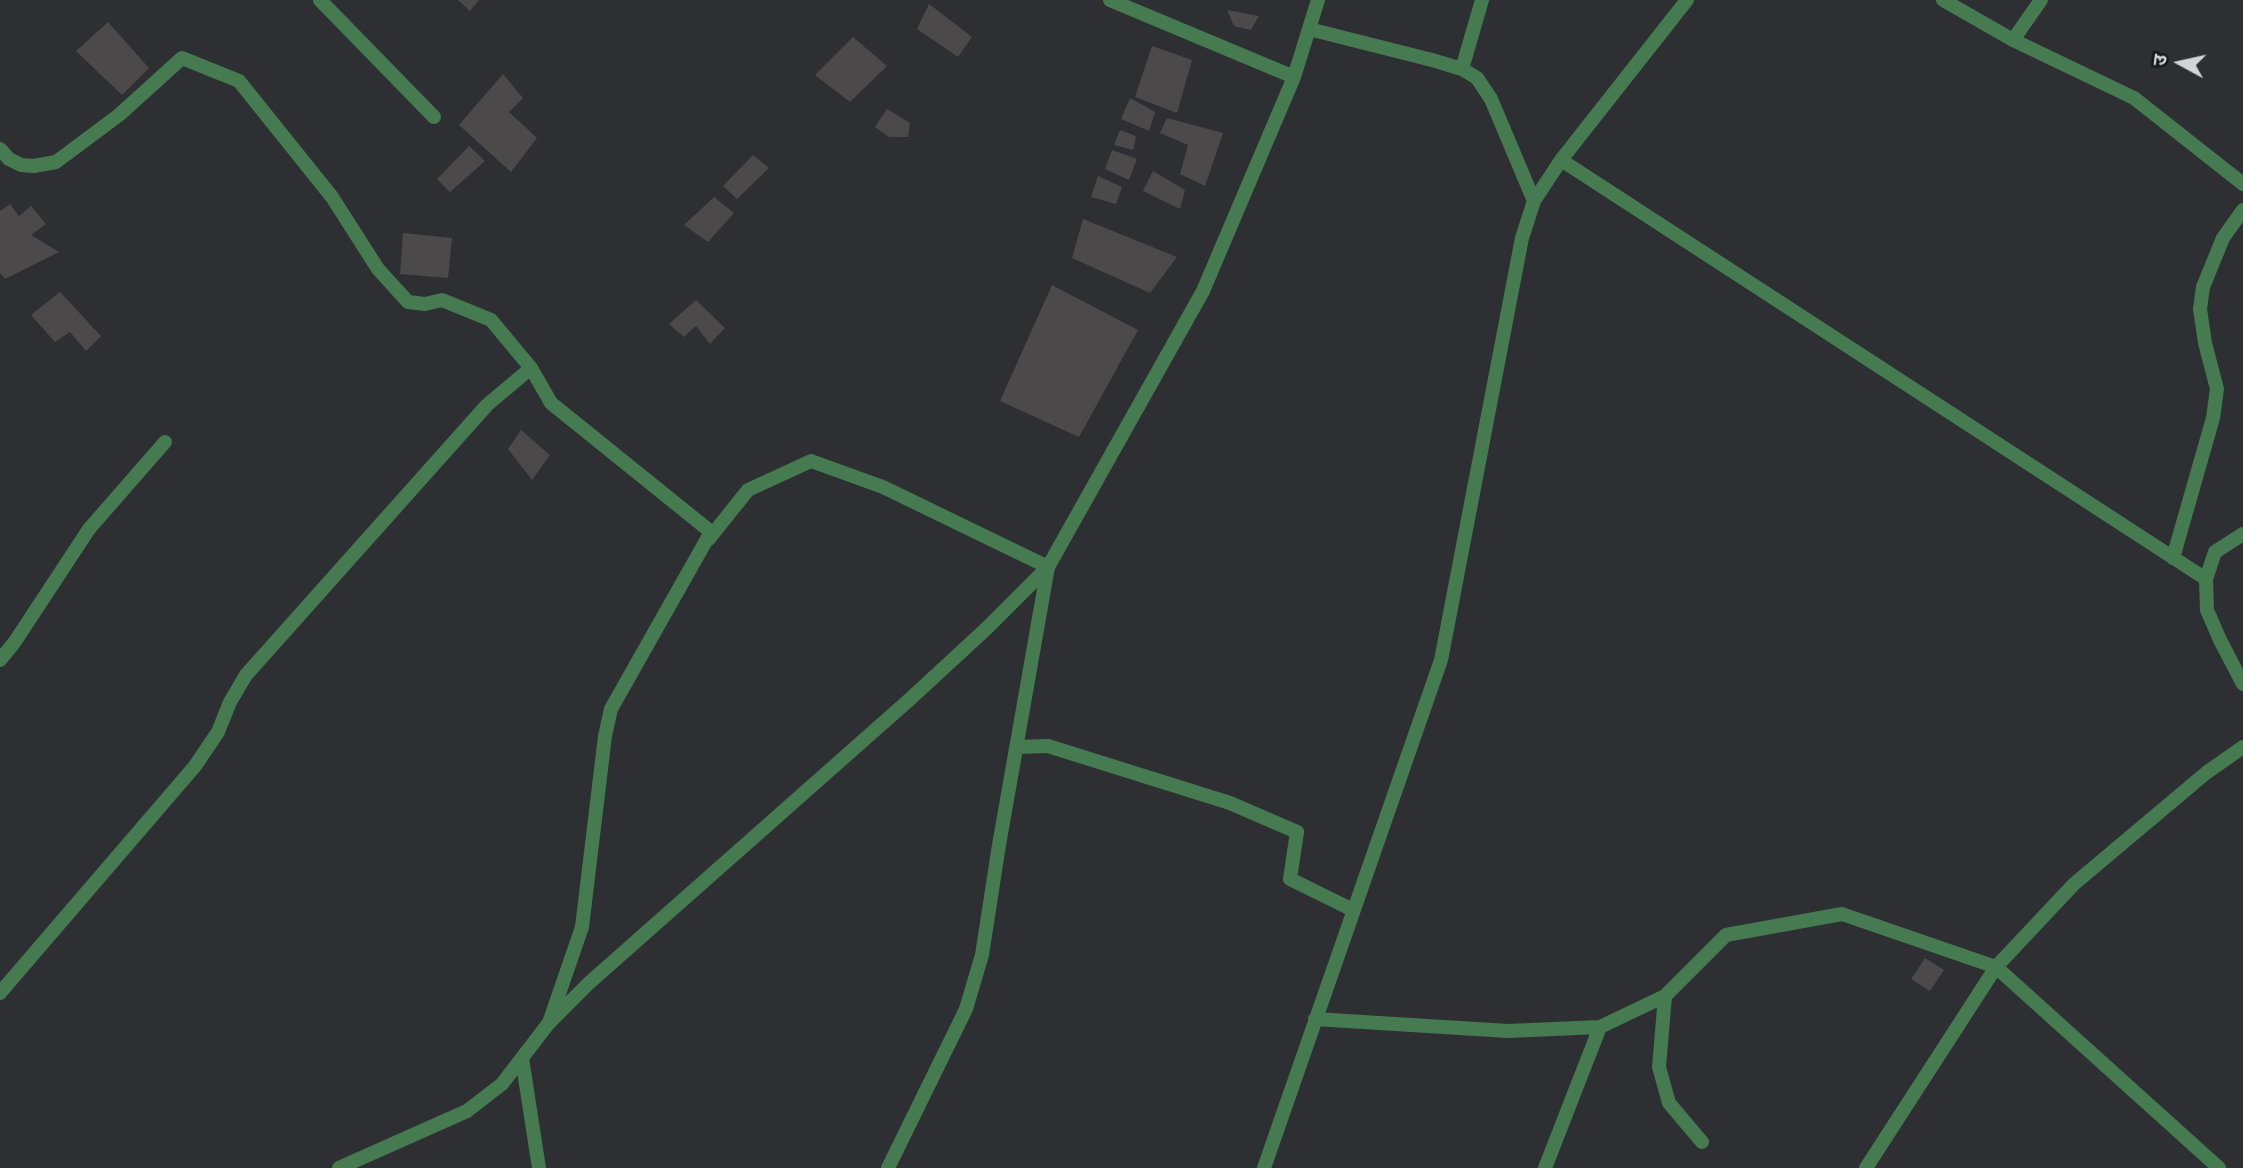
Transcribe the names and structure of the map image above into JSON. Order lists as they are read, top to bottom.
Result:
{
  "north": "left"
}
